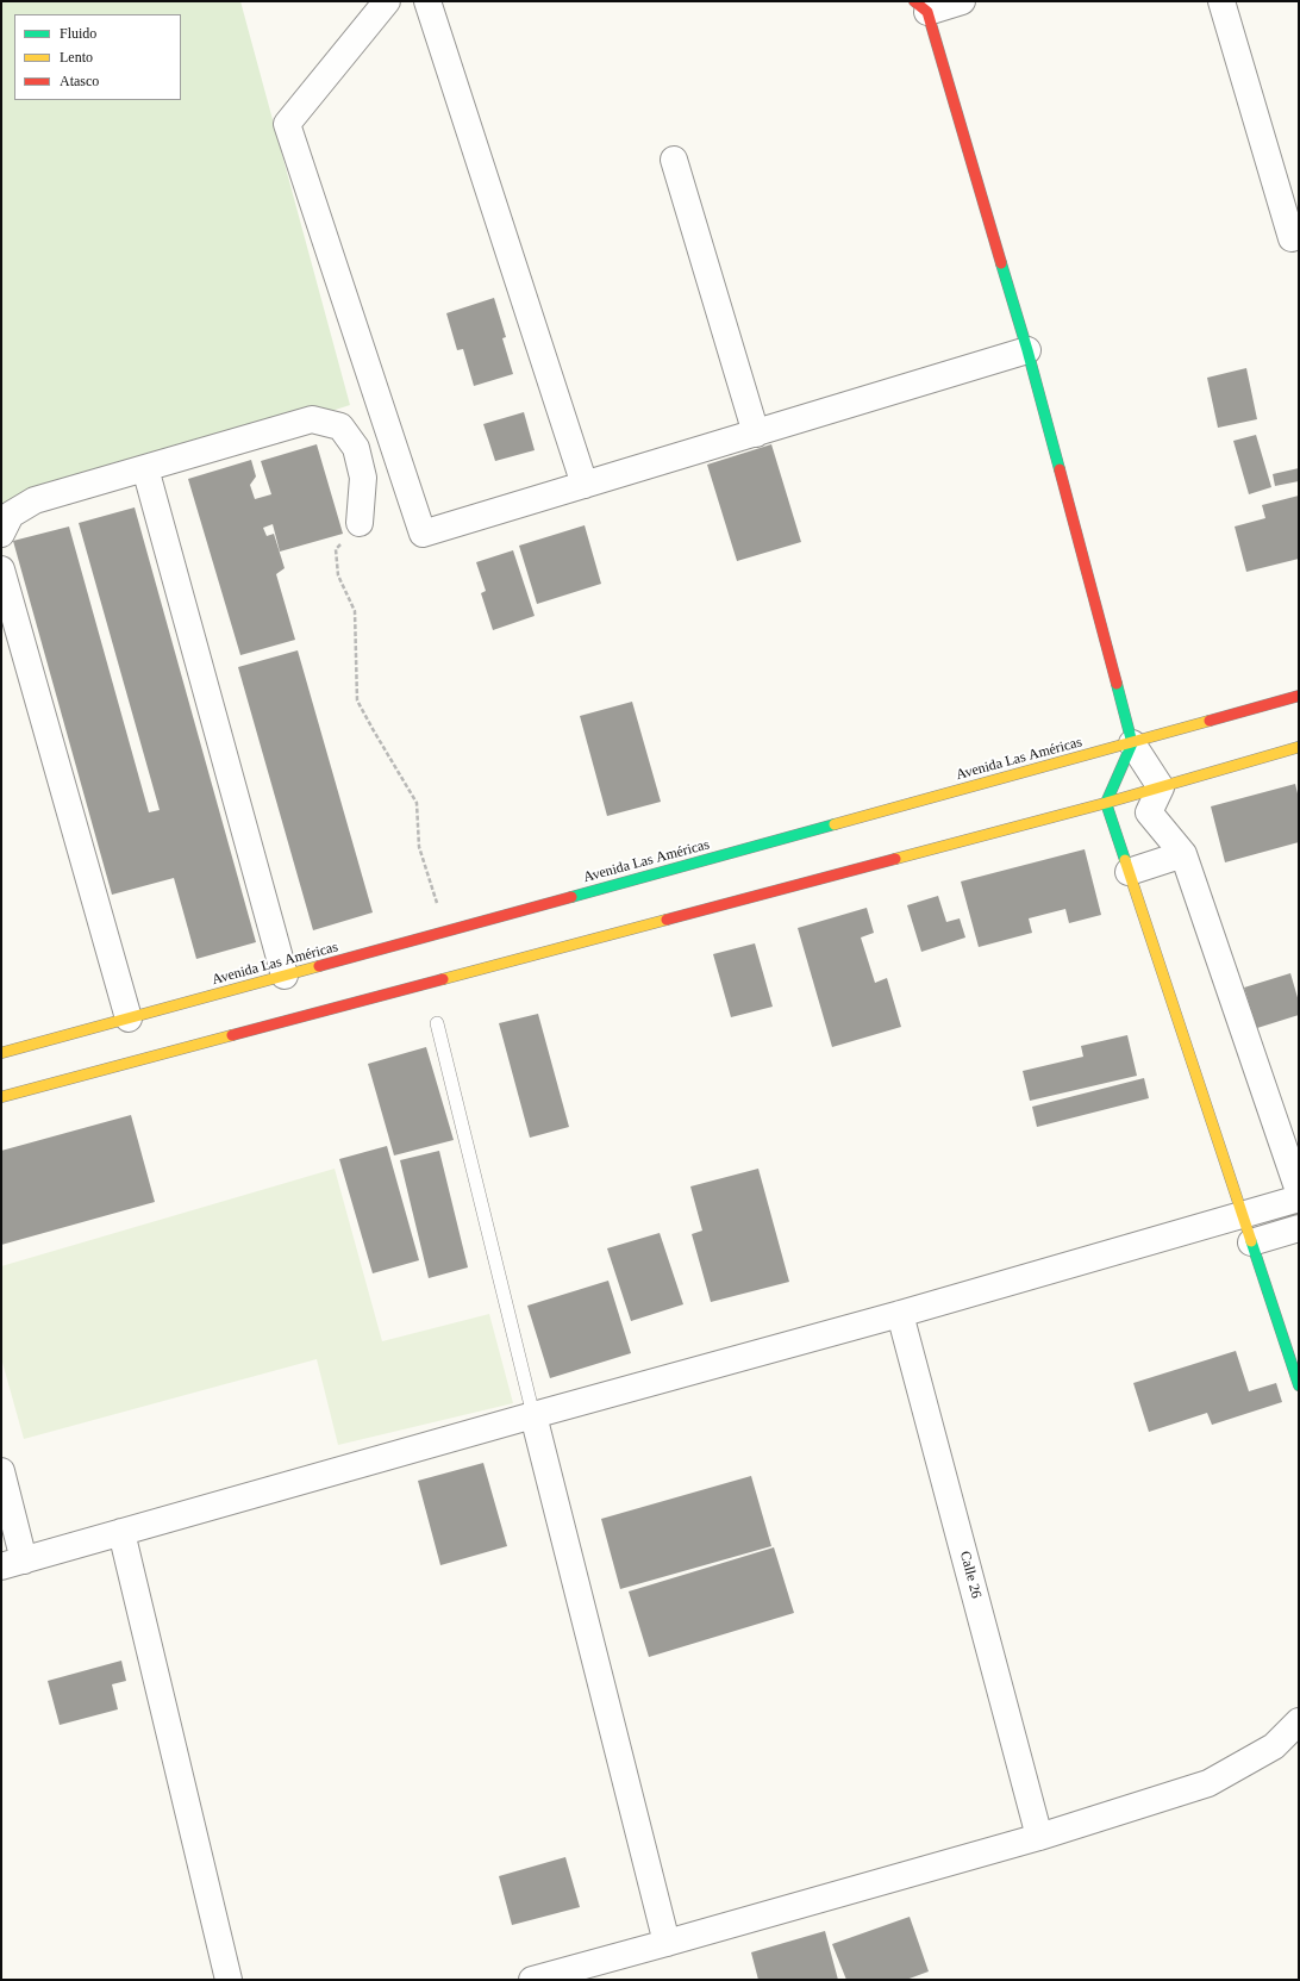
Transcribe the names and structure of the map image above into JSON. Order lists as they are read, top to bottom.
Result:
{
  "streets": {
    "main road": ["Avenida Las Américas"],
    "street": ["Calle 26"]
  },
  "legend": ["Fluido", "Lento", "Atasco"]
}
